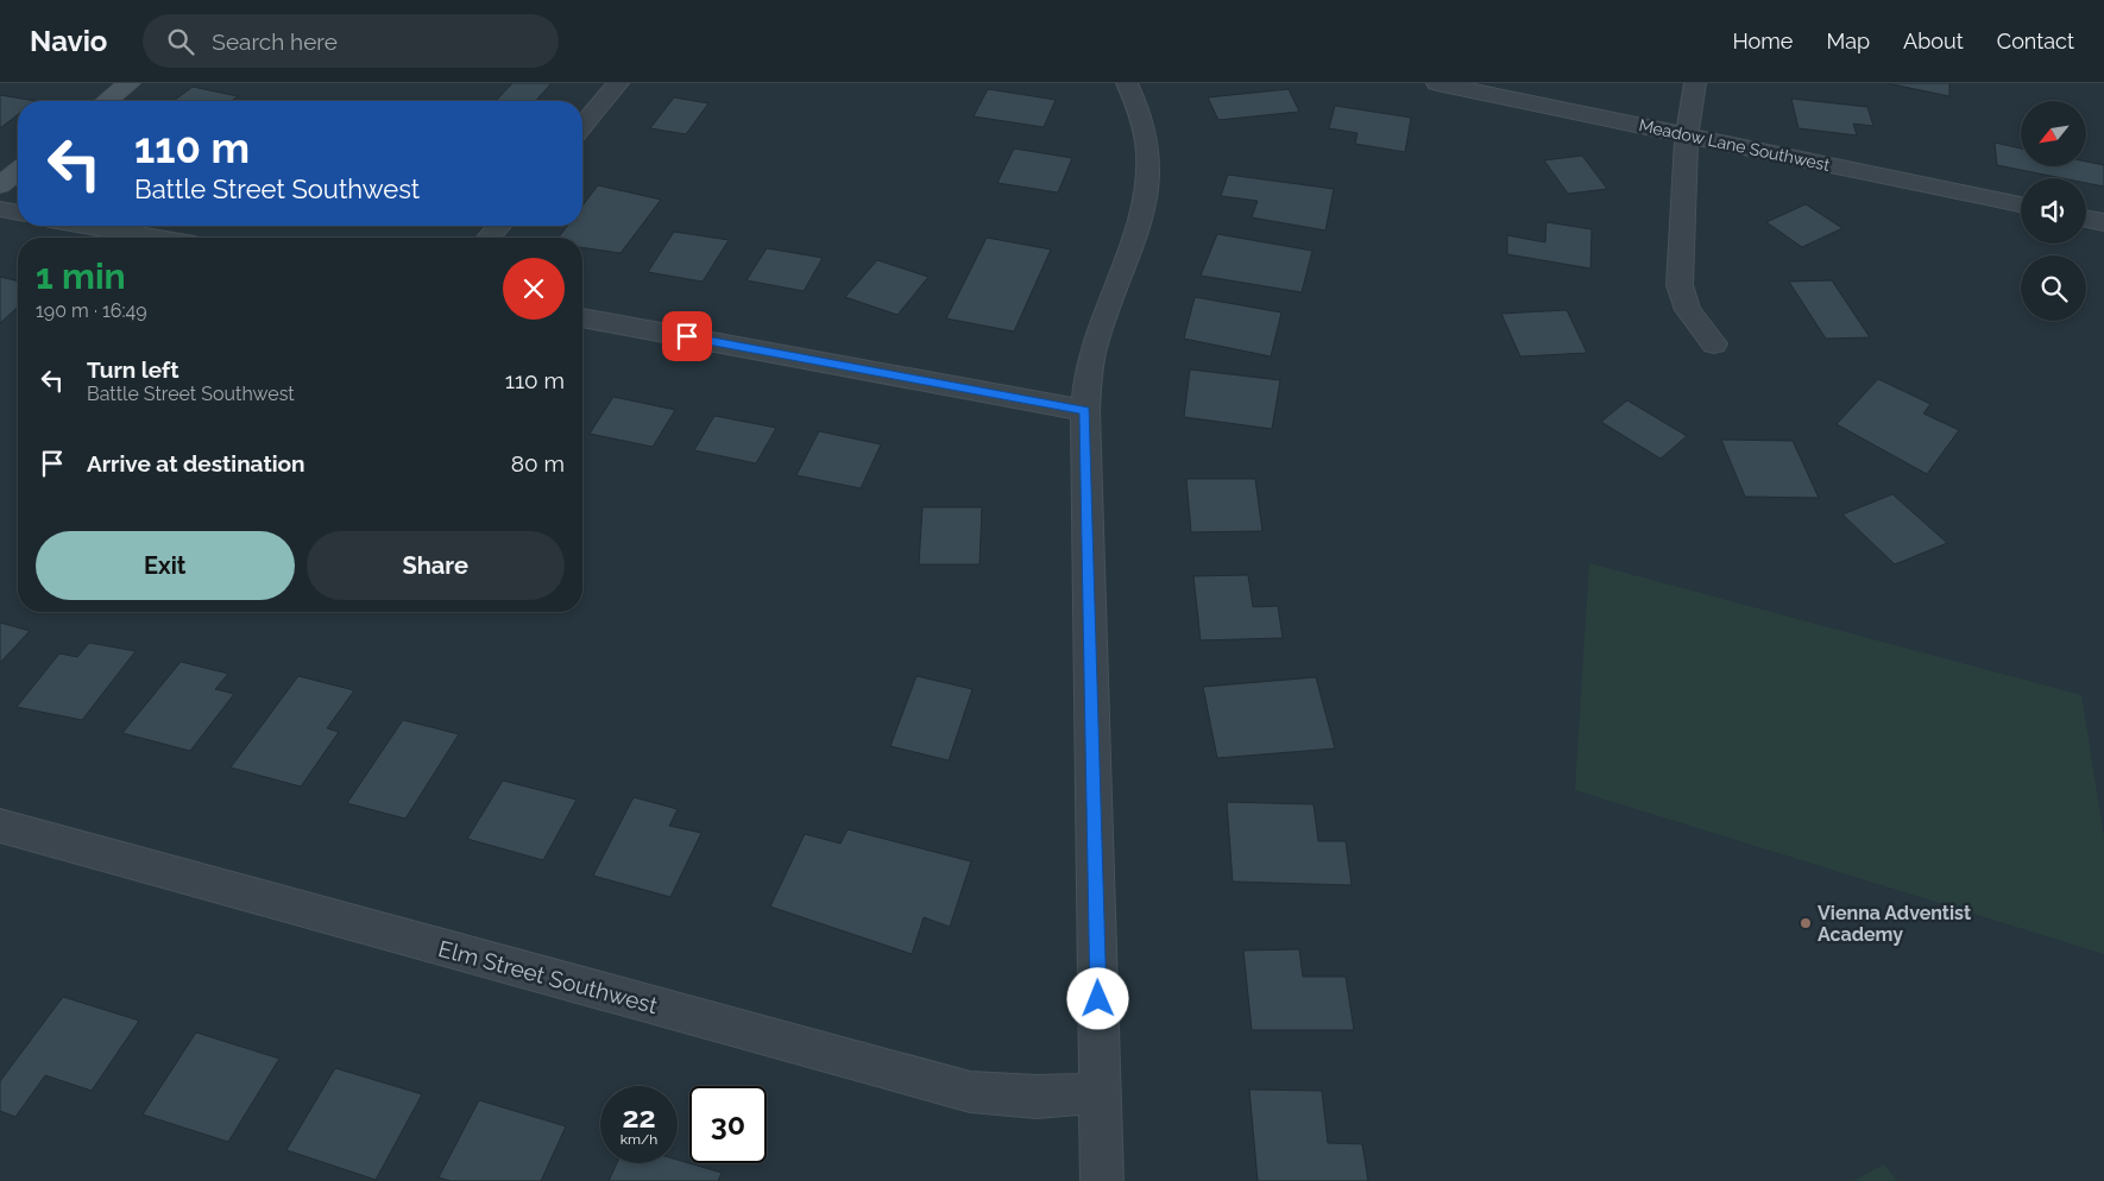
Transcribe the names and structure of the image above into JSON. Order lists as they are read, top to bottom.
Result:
{
  "streets": {
    "street": ["Meadow Lane Southwest", "Elm Street Southwest"]
  },
  "places": ["Vienna Adventist Academy"],
  "north": "bottom left",
  "page": {
    "header": "Navio",
    "search": "Search here",
    "nav": [
      "Home",
      "Map",
      "About",
      "Contact"
    ],
    "turn": ["110 m", "Battle Street Southwest"],
    "heading": ["1 min", "190 m · 16:49"],
    "list": [
      {
        "name": "Turn left",
        "note": "Battle Street Southwest",
        "value": "110 m"
      },
      {
        "name": "Arrive at destination",
        "value": "80 m"
      }
    ],
    "buttons": ["Exit", "Share"],
    "speed": "22 km/h",
    "limit": "30"
  }
}
